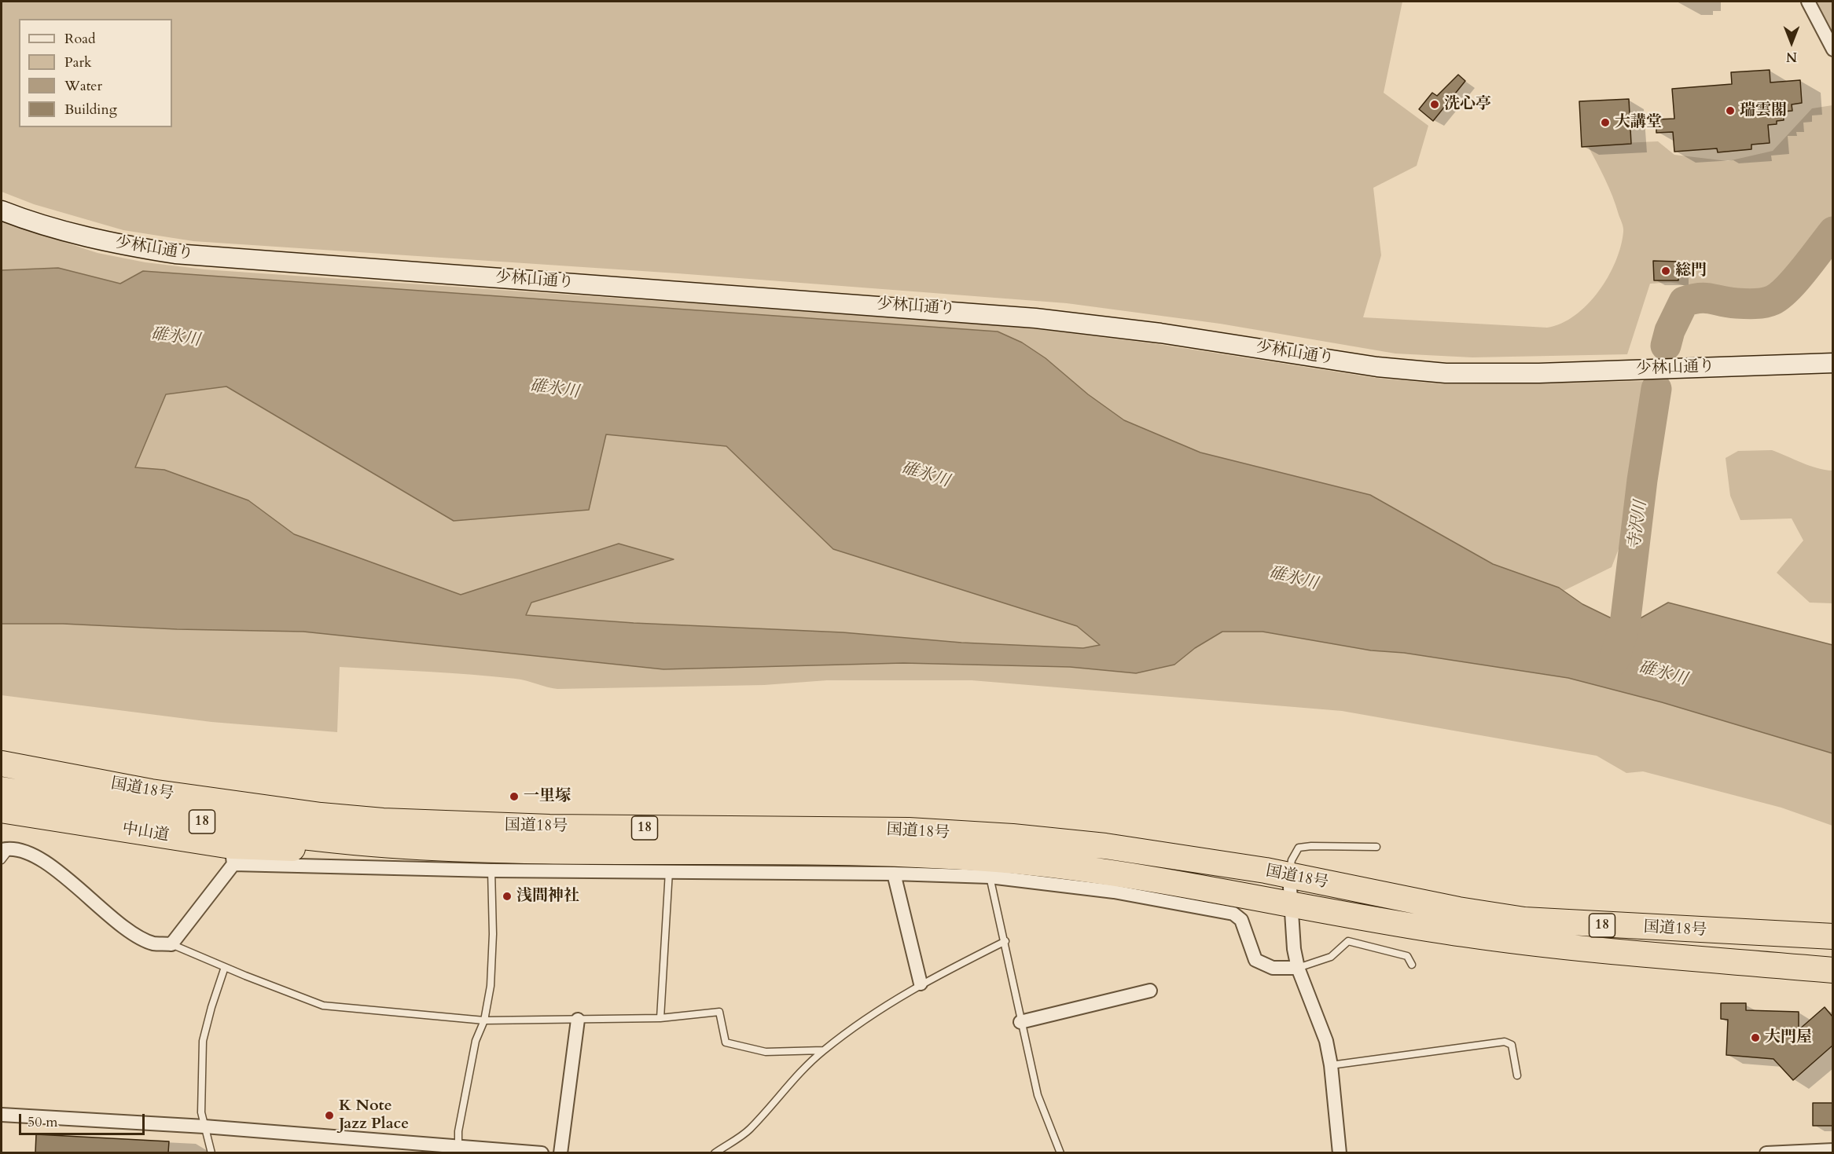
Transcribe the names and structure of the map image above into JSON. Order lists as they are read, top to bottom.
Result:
{
  "streets": {
    "highway": ["国道18号", "18", "中山道"],
    "street": ["少林山通り"]
  },
  "crossings": [
    ["国道18号", "中山道"]
  ],
  "water": ["碓氷川", "寺沢川"],
  "places": [
    "洗心亭",
    "瑞雲閣",
    "大講堂",
    "総門",
    "一里塚",
    "浅間神社",
    "大門屋",
    "K Note Jazz Place"
  ],
  "legend": [
    "Road",
    "Park",
    "Water",
    "Building"
  ],
  "scale_bar": "50 m",
  "north": "bottom"
}
